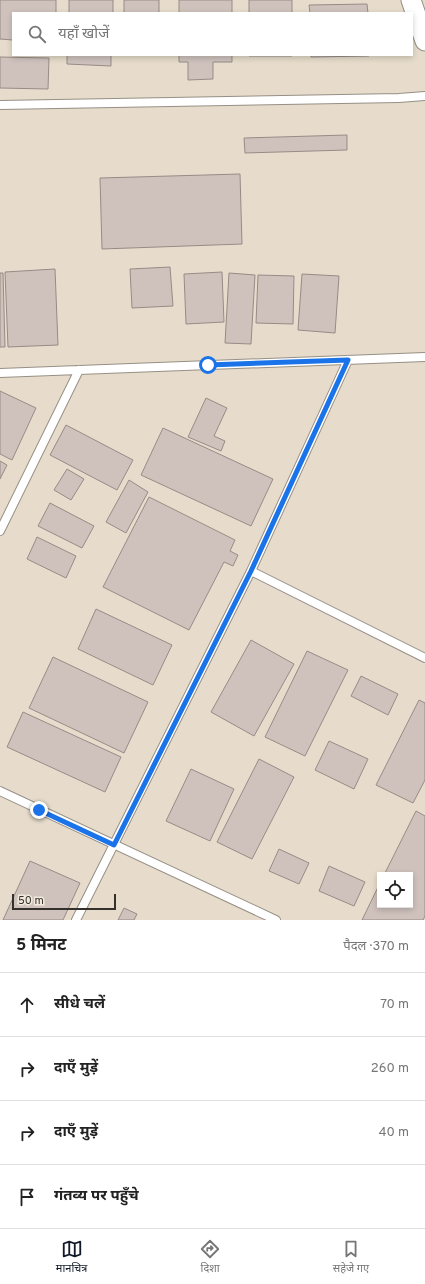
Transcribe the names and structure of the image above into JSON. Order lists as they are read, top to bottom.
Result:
{
  "scale_bar": "50 m",
  "page": {
    "search": "यहाँ खोजें",
    "scale": "50 m",
    "heading": ["5 मिनट", "पैदल · 370 m"],
    "list": [
      ["सीधे चलें", "70 m"],
      ["दाएँ मुड़ें", "260 m"],
      ["दाएँ मुड़ें", "40 m"],
      "गंतव्य पर पहुँचे"
    ],
    "nav": ["मानचित्र", "दिशा", "सहेजे गए"]
  }
}
